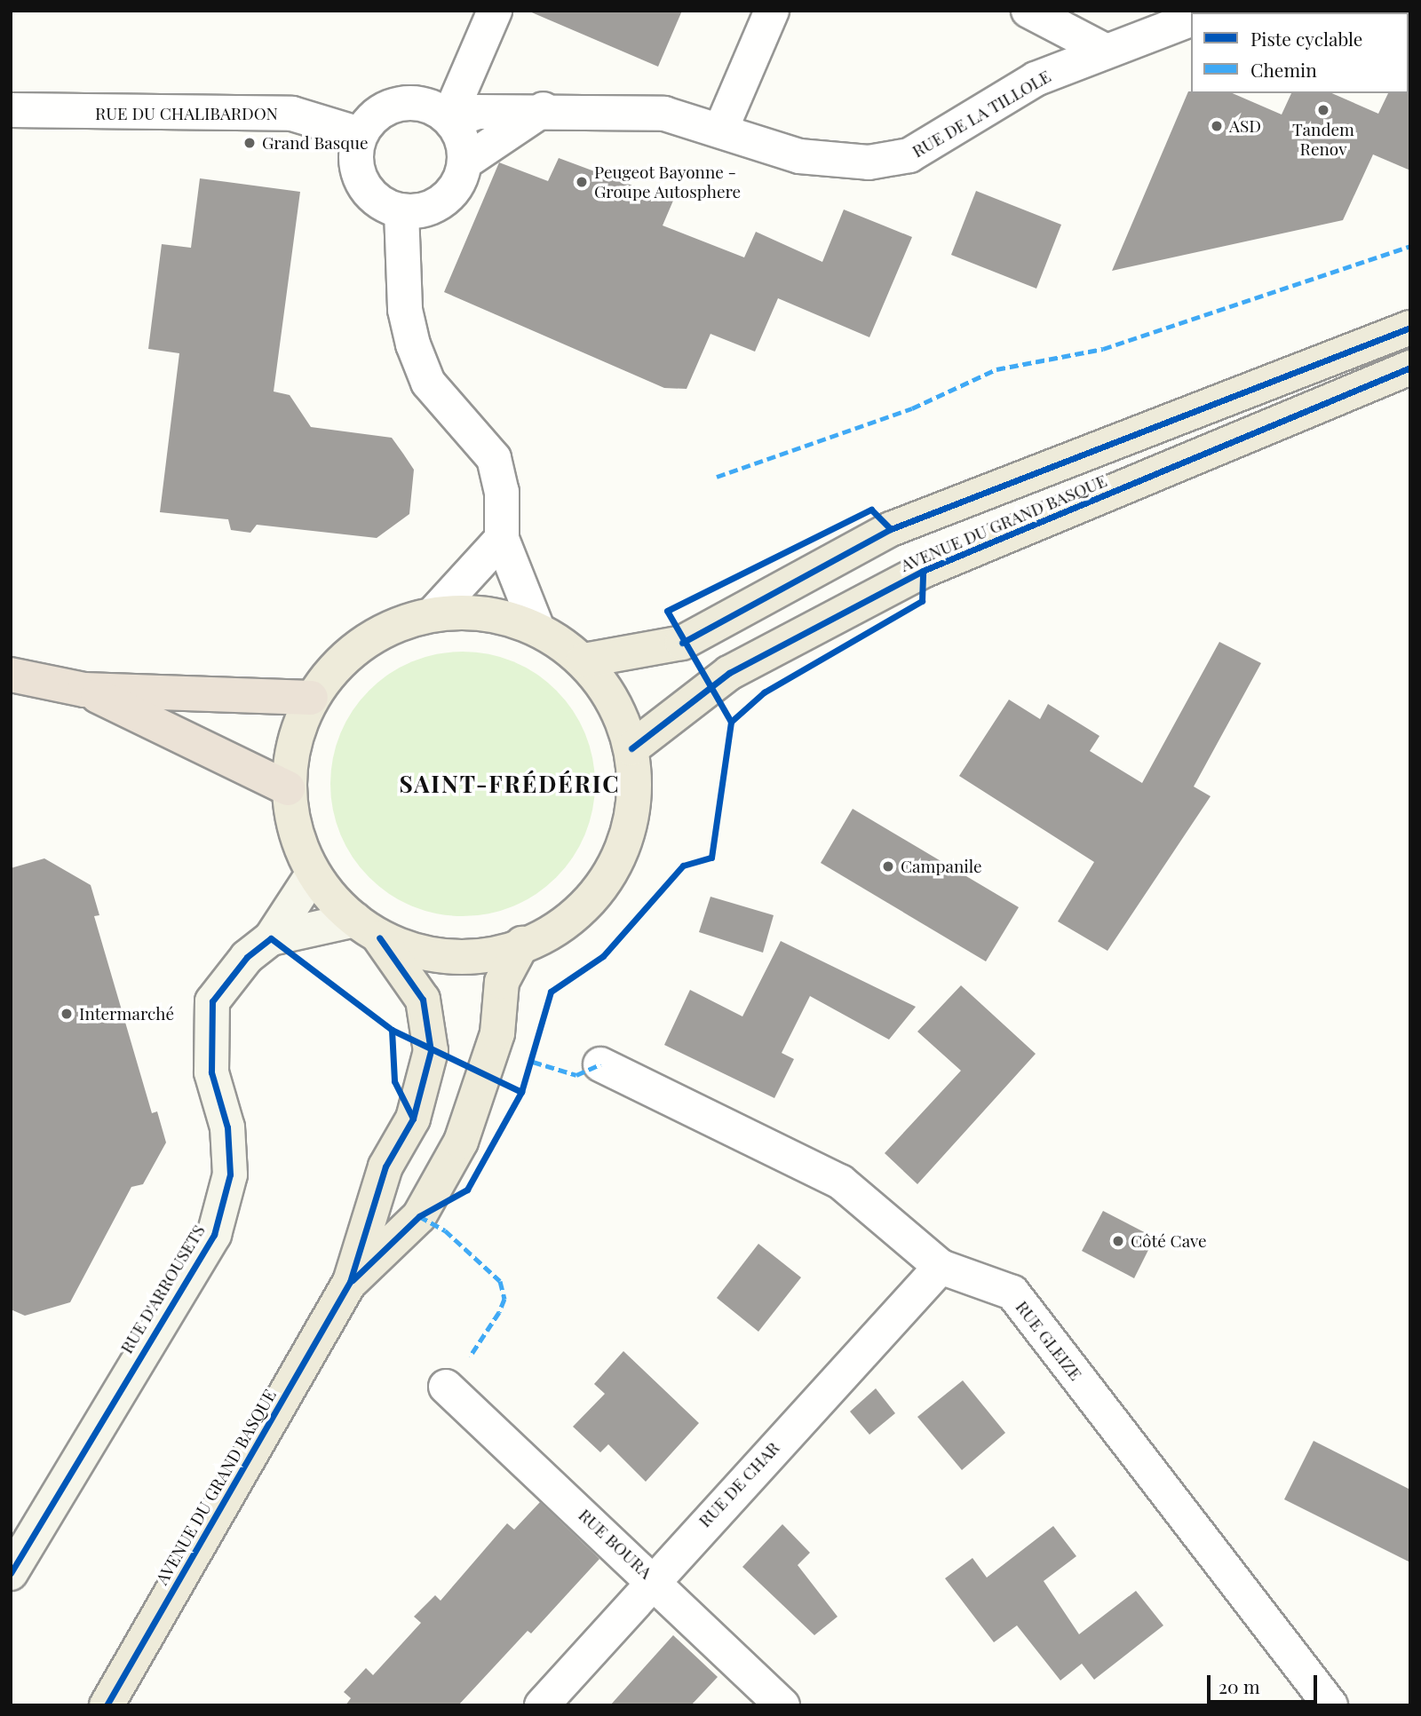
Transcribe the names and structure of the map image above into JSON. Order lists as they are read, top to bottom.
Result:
{
  "streets": {
    "main road": ["AVENUE DU GRAND BASQUE"],
    "street": [
      "RUE DU CHALIBARDON",
      "RUE DE LA TILLOLE",
      "RUE D'ARROUSETS",
      "RUE GLEIZE",
      "RUE DE CHAR",
      "RUE BOURA"
    ]
  },
  "crossings": [
    ["RUE DU CHALIBARDON", "RUE DE LA TILLOLE"],
    ["AVENUE DU GRAND BASQUE", "RUE D'ARROUSETS"],
    ["RUE GLEIZE", "RUE DE CHAR"],
    ["RUE DE CHAR", "RUE BOURA"]
  ],
  "districts": ["SAINT-FRÉDÉRIC"],
  "places": [
    "Tandem Renov",
    "ASD",
    "Grand Basque",
    "Peugeot Bayonne - Groupe Autosphere",
    "Campanile",
    "Intermarché",
    "Côté Cave"
  ],
  "legend": ["Piste cyclable", "Chemin"],
  "scale_bar": "20 m"
}
